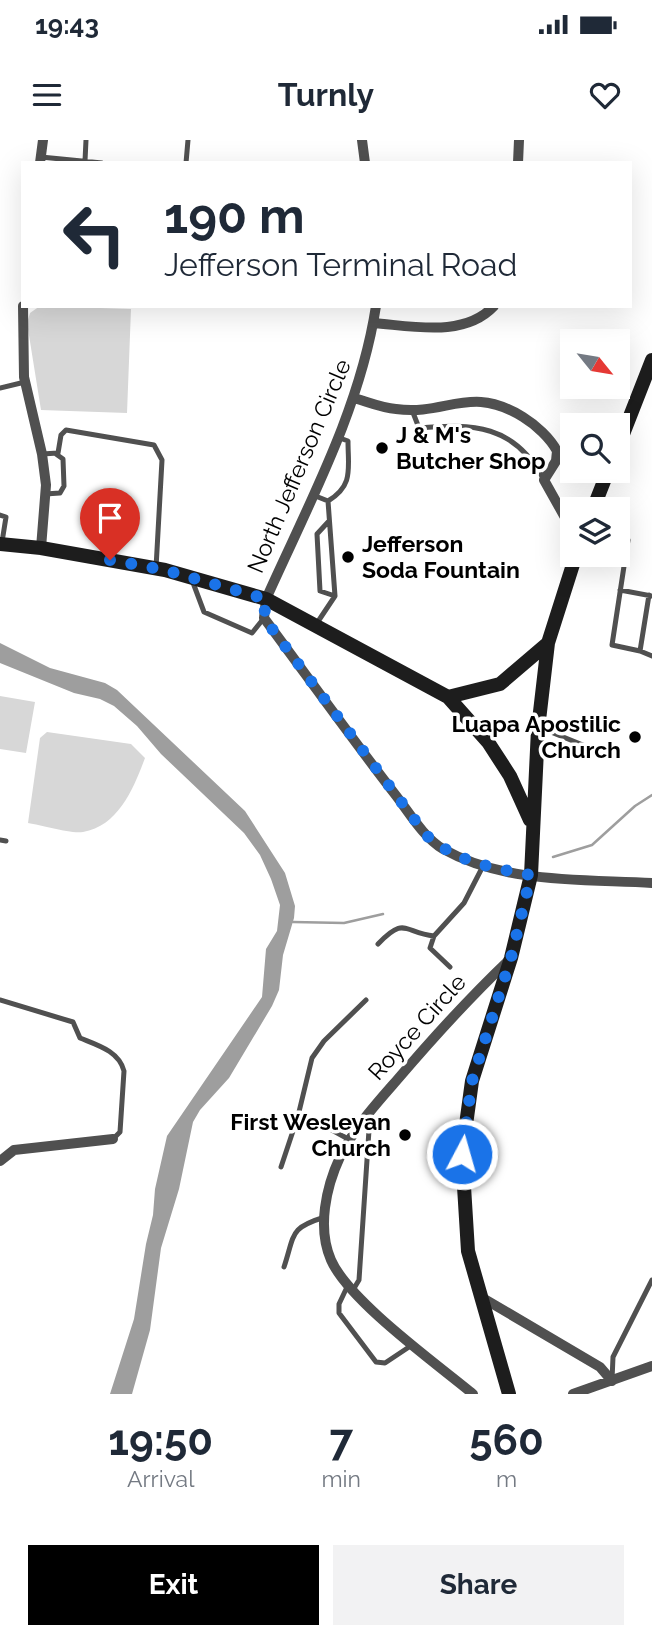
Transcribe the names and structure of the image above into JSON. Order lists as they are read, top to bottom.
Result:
{
  "streets": {
    "street": ["North Jefferson Circle", "Royce Circle"]
  },
  "places": [
    "J & M's Butcher Shop",
    "Jefferson Soda Fountain",
    "Luapa Apostilic Church",
    "First Wesleyan Church"
  ],
  "north": "bottom right",
  "page": {
    "status": "19:43",
    "header": "Turnly",
    "turn": ["190 m", "Jefferson Terminal Road"],
    "eta": [
      "19:50",
      "Arrival",
      "7",
      "min",
      "560",
      "m"
    ],
    "buttons": ["Exit", "Share"]
  }
}
